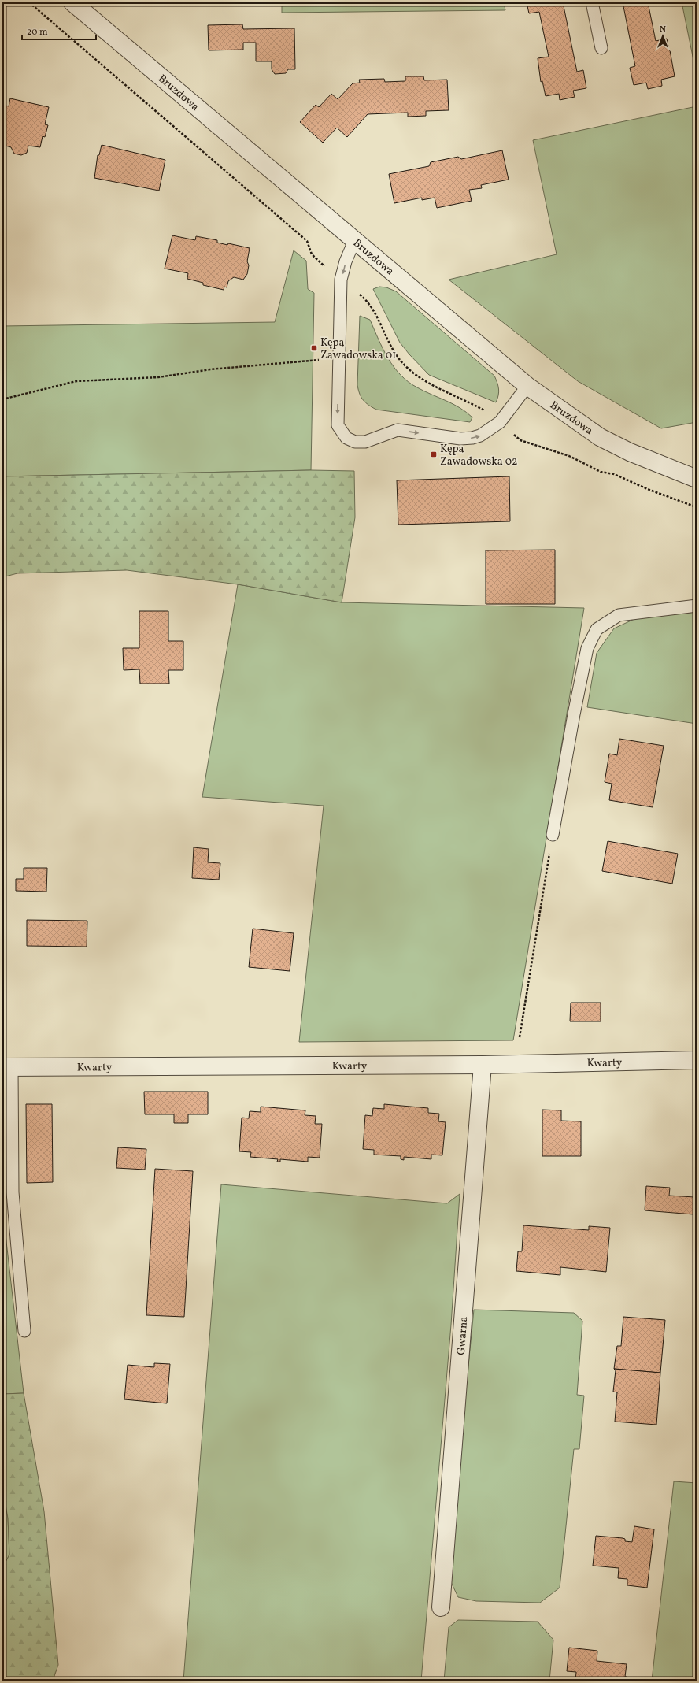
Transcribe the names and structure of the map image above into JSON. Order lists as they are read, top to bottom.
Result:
{
  "streets": {
    "street": ["Bruzdowa", "Kwarty", "Gwarna"]
  },
  "crossings": [
    ["Kwarty", "Gwarna"]
  ],
  "places": {
    "transit": ["Kępa Zawadowska 01", "Kępa Zawadowska 02"]
  },
  "scale_bar": "20 m",
  "north": "top"
}
